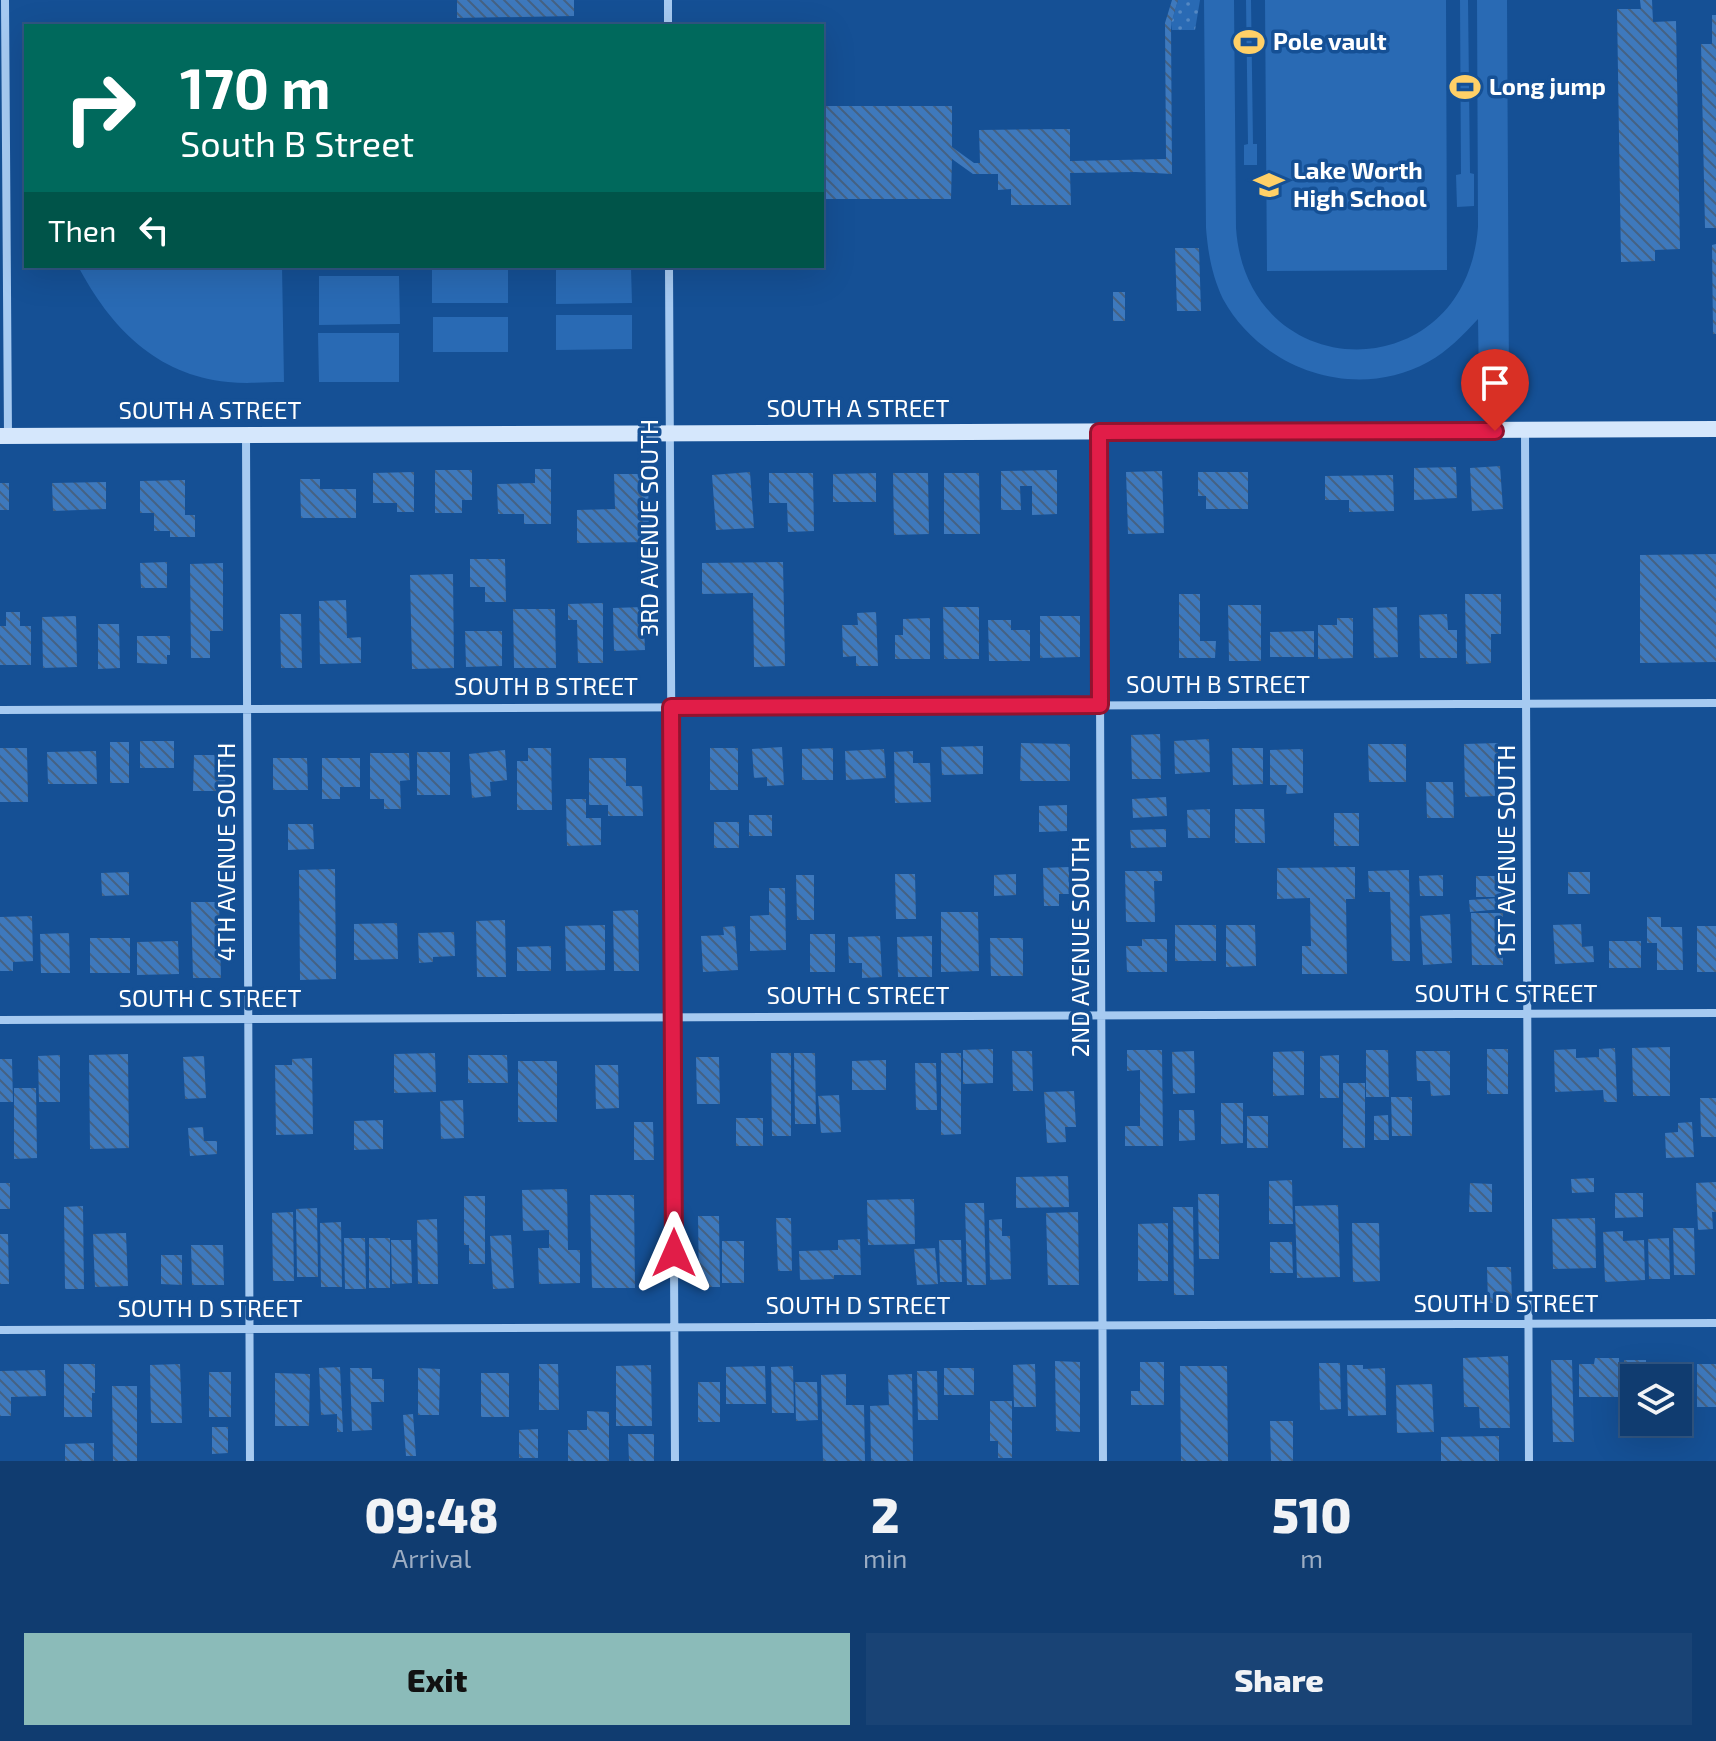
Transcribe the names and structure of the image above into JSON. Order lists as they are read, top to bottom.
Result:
{
  "streets": {
    "street": [
      "SOUTH A STREET",
      "3RD AVENUE SOUTH",
      "SOUTH B STREET",
      "1ST AVENUE SOUTH",
      "4TH AVENUE SOUTH",
      "2ND AVENUE SOUTH",
      "SOUTH C STREET",
      "SOUTH D STREET"
    ]
  },
  "crossings": [
    ["SOUTH A STREET", "3RD AVENUE SOUTH"],
    ["SOUTH A STREET", "1ST AVENUE SOUTH"],
    ["SOUTH A STREET", "4TH AVENUE SOUTH"],
    ["SOUTH A STREET", "2ND AVENUE SOUTH"],
    ["3RD AVENUE SOUTH", "SOUTH B STREET"],
    ["3RD AVENUE SOUTH", "SOUTH C STREET"],
    ["3RD AVENUE SOUTH", "SOUTH D STREET"],
    ["SOUTH B STREET", "1ST AVENUE SOUTH"],
    ["SOUTH B STREET", "4TH AVENUE SOUTH"],
    ["SOUTH B STREET", "2ND AVENUE SOUTH"],
    ["1ST AVENUE SOUTH", "SOUTH C STREET"],
    ["1ST AVENUE SOUTH", "SOUTH D STREET"],
    ["4TH AVENUE SOUTH", "SOUTH C STREET"],
    ["4TH AVENUE SOUTH", "SOUTH D STREET"],
    ["2ND AVENUE SOUTH", "SOUTH C STREET"],
    ["2ND AVENUE SOUTH", "SOUTH D STREET"]
  ],
  "places": {
    "sports": ["Pole vault", "Long jump"],
    "school or university": ["Lake Worth High School"]
  },
  "page": {
    "turn": ["170 m", "South B Street"],
    "then": "Then",
    "eta": [
      "09:48",
      "Arrival",
      "2",
      "min",
      "510",
      "m"
    ],
    "buttons": ["Exit", "Share"]
  }
}
